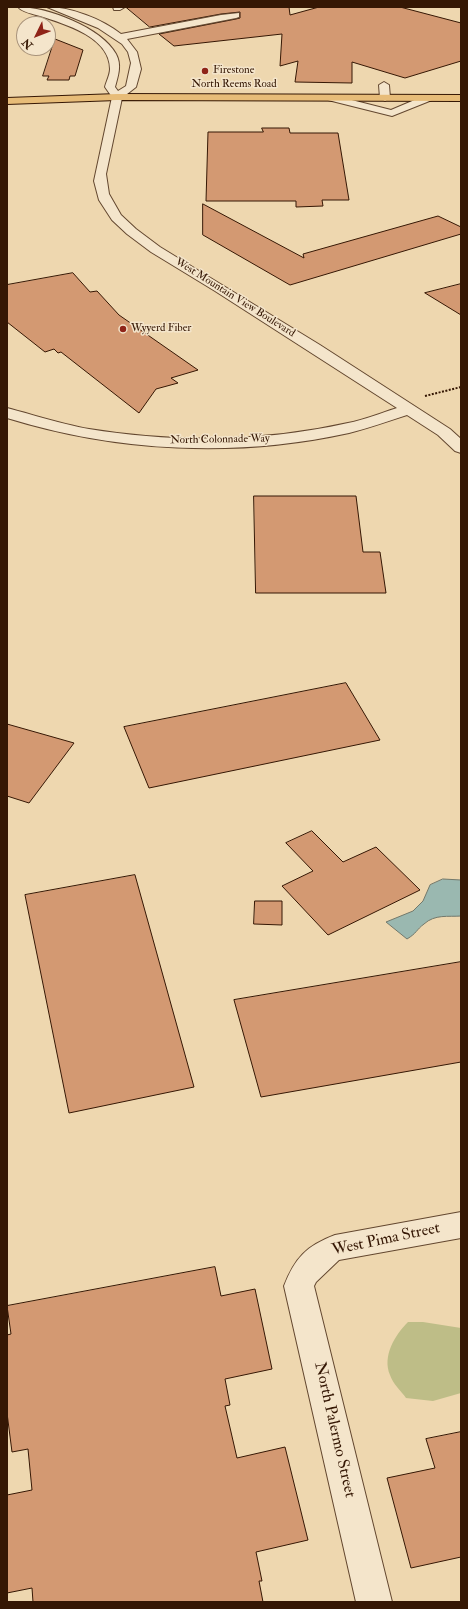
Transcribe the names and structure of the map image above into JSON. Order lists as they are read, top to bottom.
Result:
{
  "streets": {
    "main road": ["North Reems Road"],
    "street": [
      "West Mountain View Boulevard",
      "North Colonnade Way",
      "West Pima Street",
      "North Palermo Street"
    ]
  },
  "crossings": [
    ["North Reems Road", "West Mountain View Boulevard"],
    ["West Mountain View Boulevard", "North Colonnade Way"],
    ["West Pima Street", "North Palermo Street"]
  ],
  "places": ["Firestone", "Wyyerd Fiber"],
  "north": "bottom left"
}
